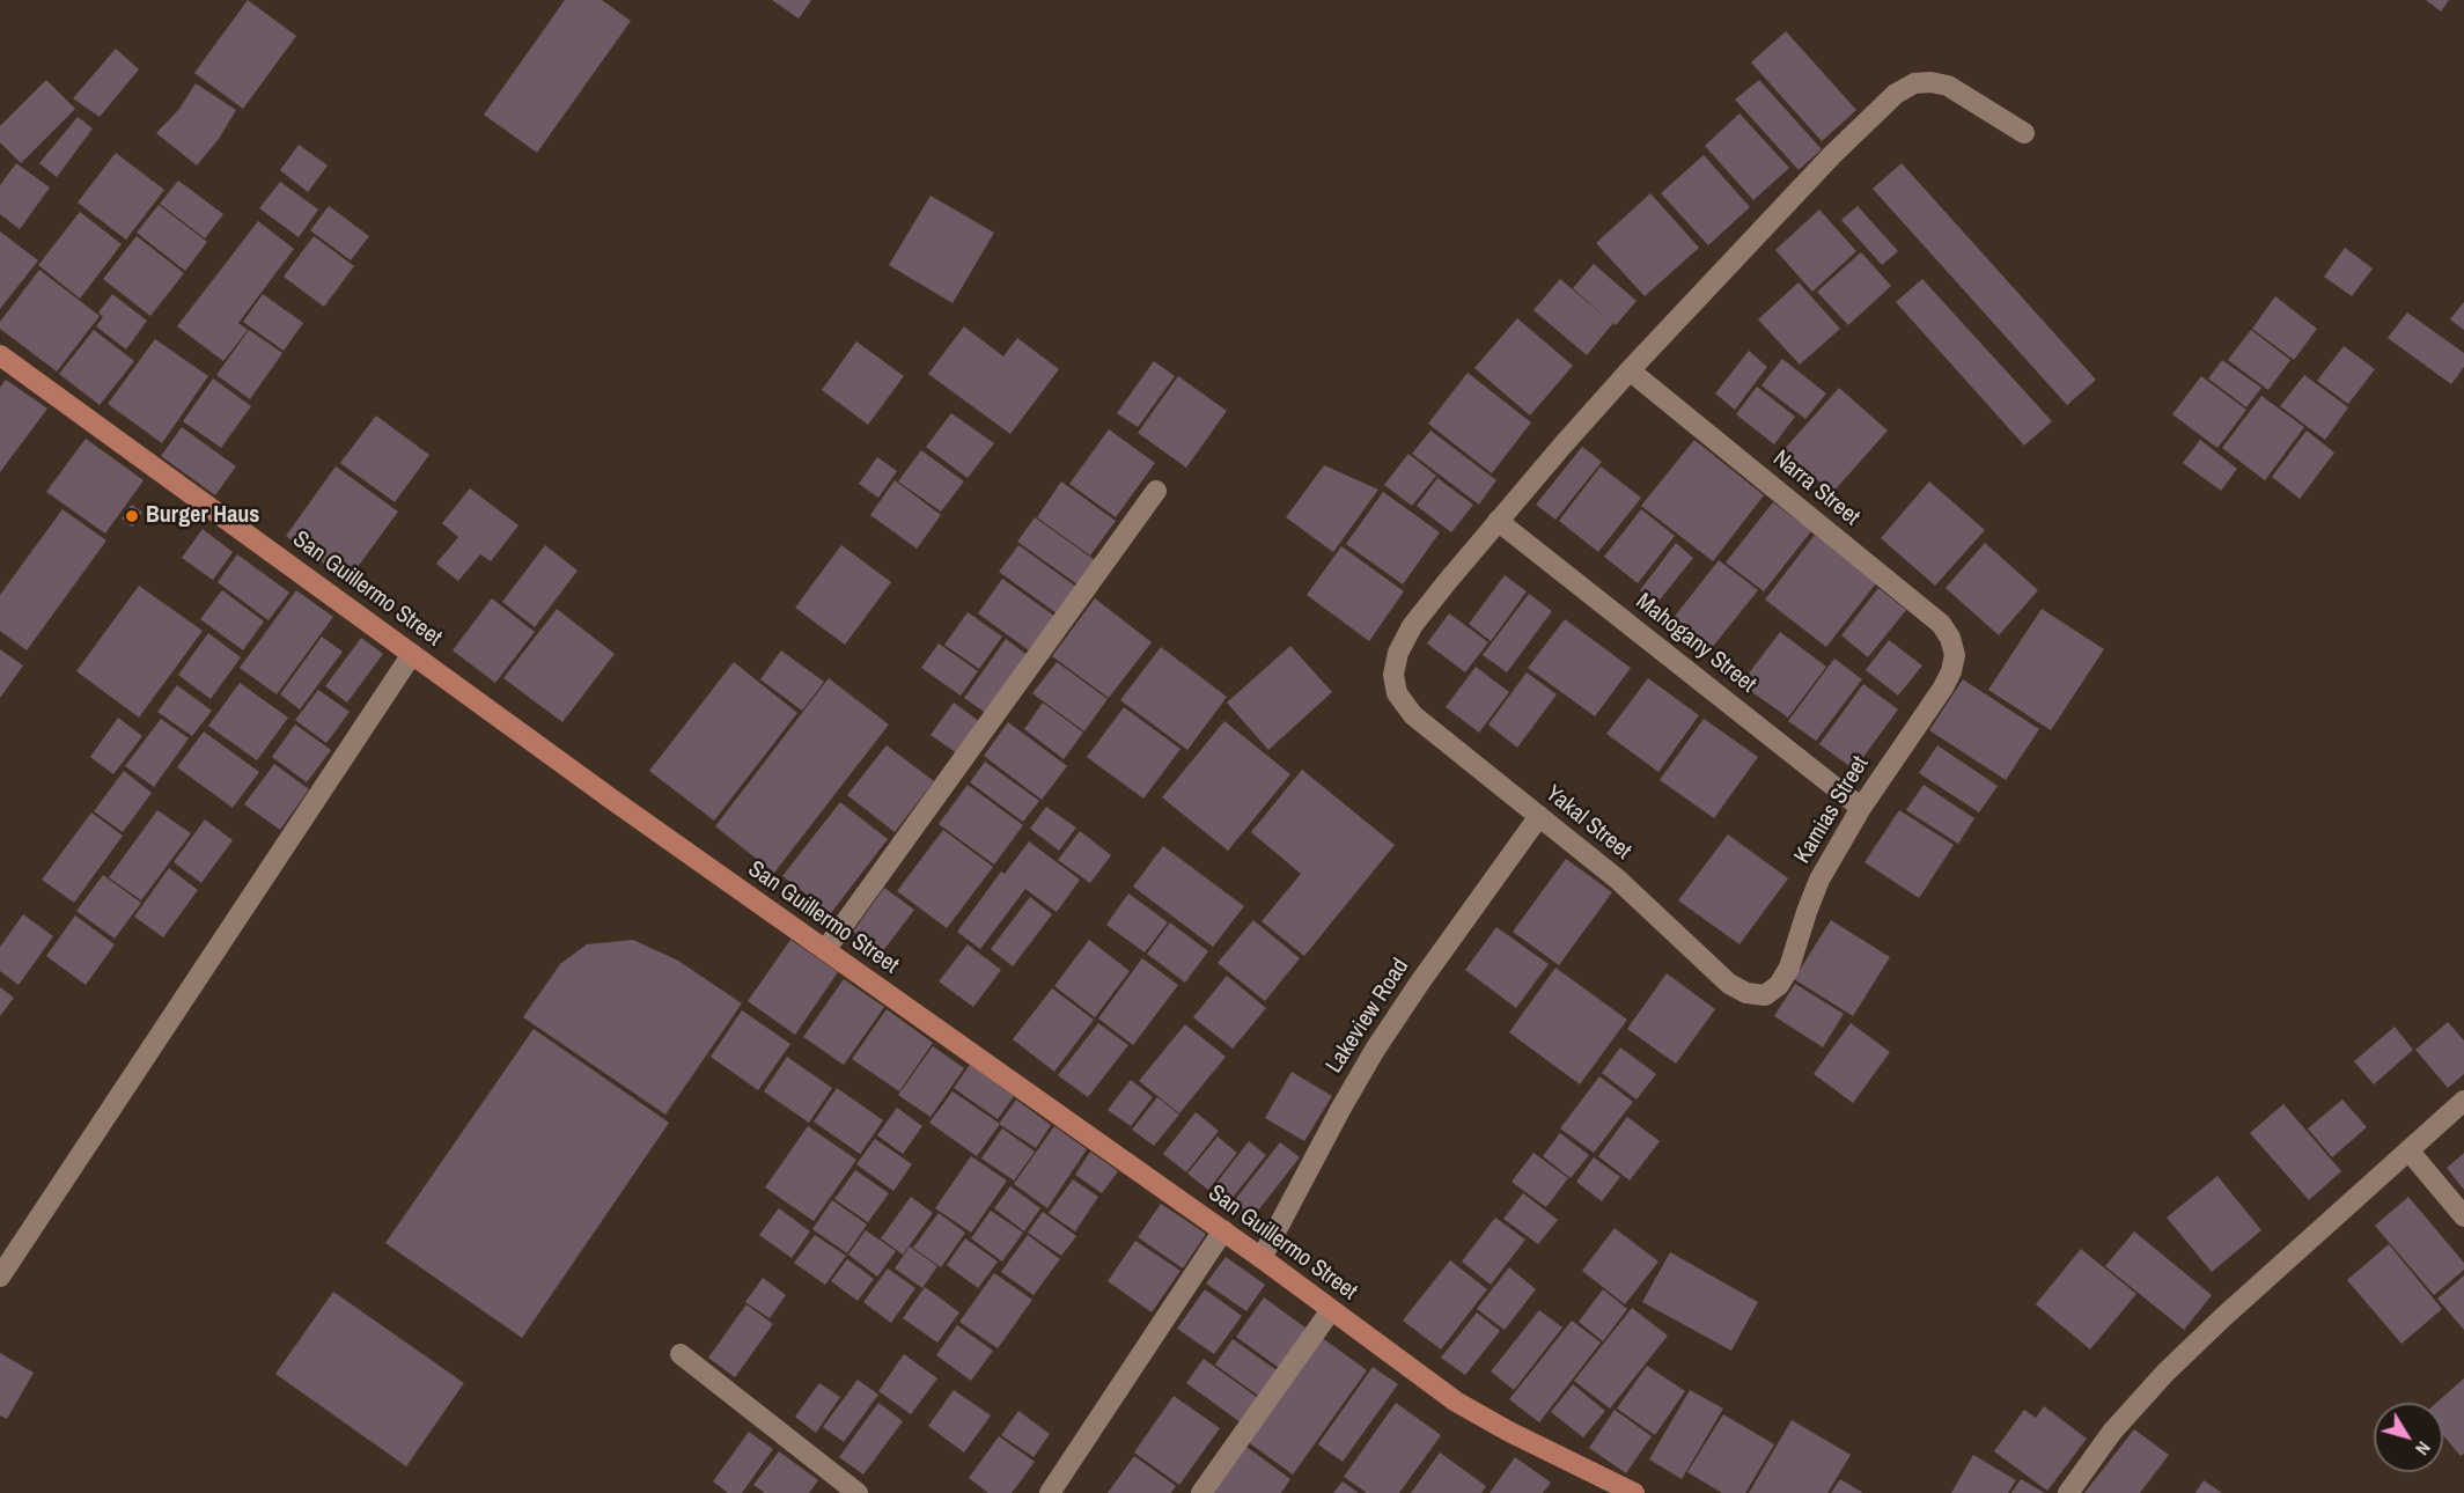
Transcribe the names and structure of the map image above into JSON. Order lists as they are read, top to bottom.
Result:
{
  "streets": {
    "main road": ["San Guillermo Street"],
    "street": [
      "Narra Street",
      "Mahogany Street",
      "Kamias Street",
      "Yakal Street",
      "Lakeview Road"
    ]
  },
  "crossings": [
    ["Narra Street", "Kamias Street"],
    ["San Guillermo Street", "Lakeview Road"],
    ["Mahogany Street", "Kamias Street"],
    ["Mahogany Street", "Yakal Street"],
    ["Kamias Street", "Yakal Street"],
    ["Yakal Street", "Lakeview Road"]
  ],
  "places": ["Burger Haus"],
  "north": "bottom right"
}
